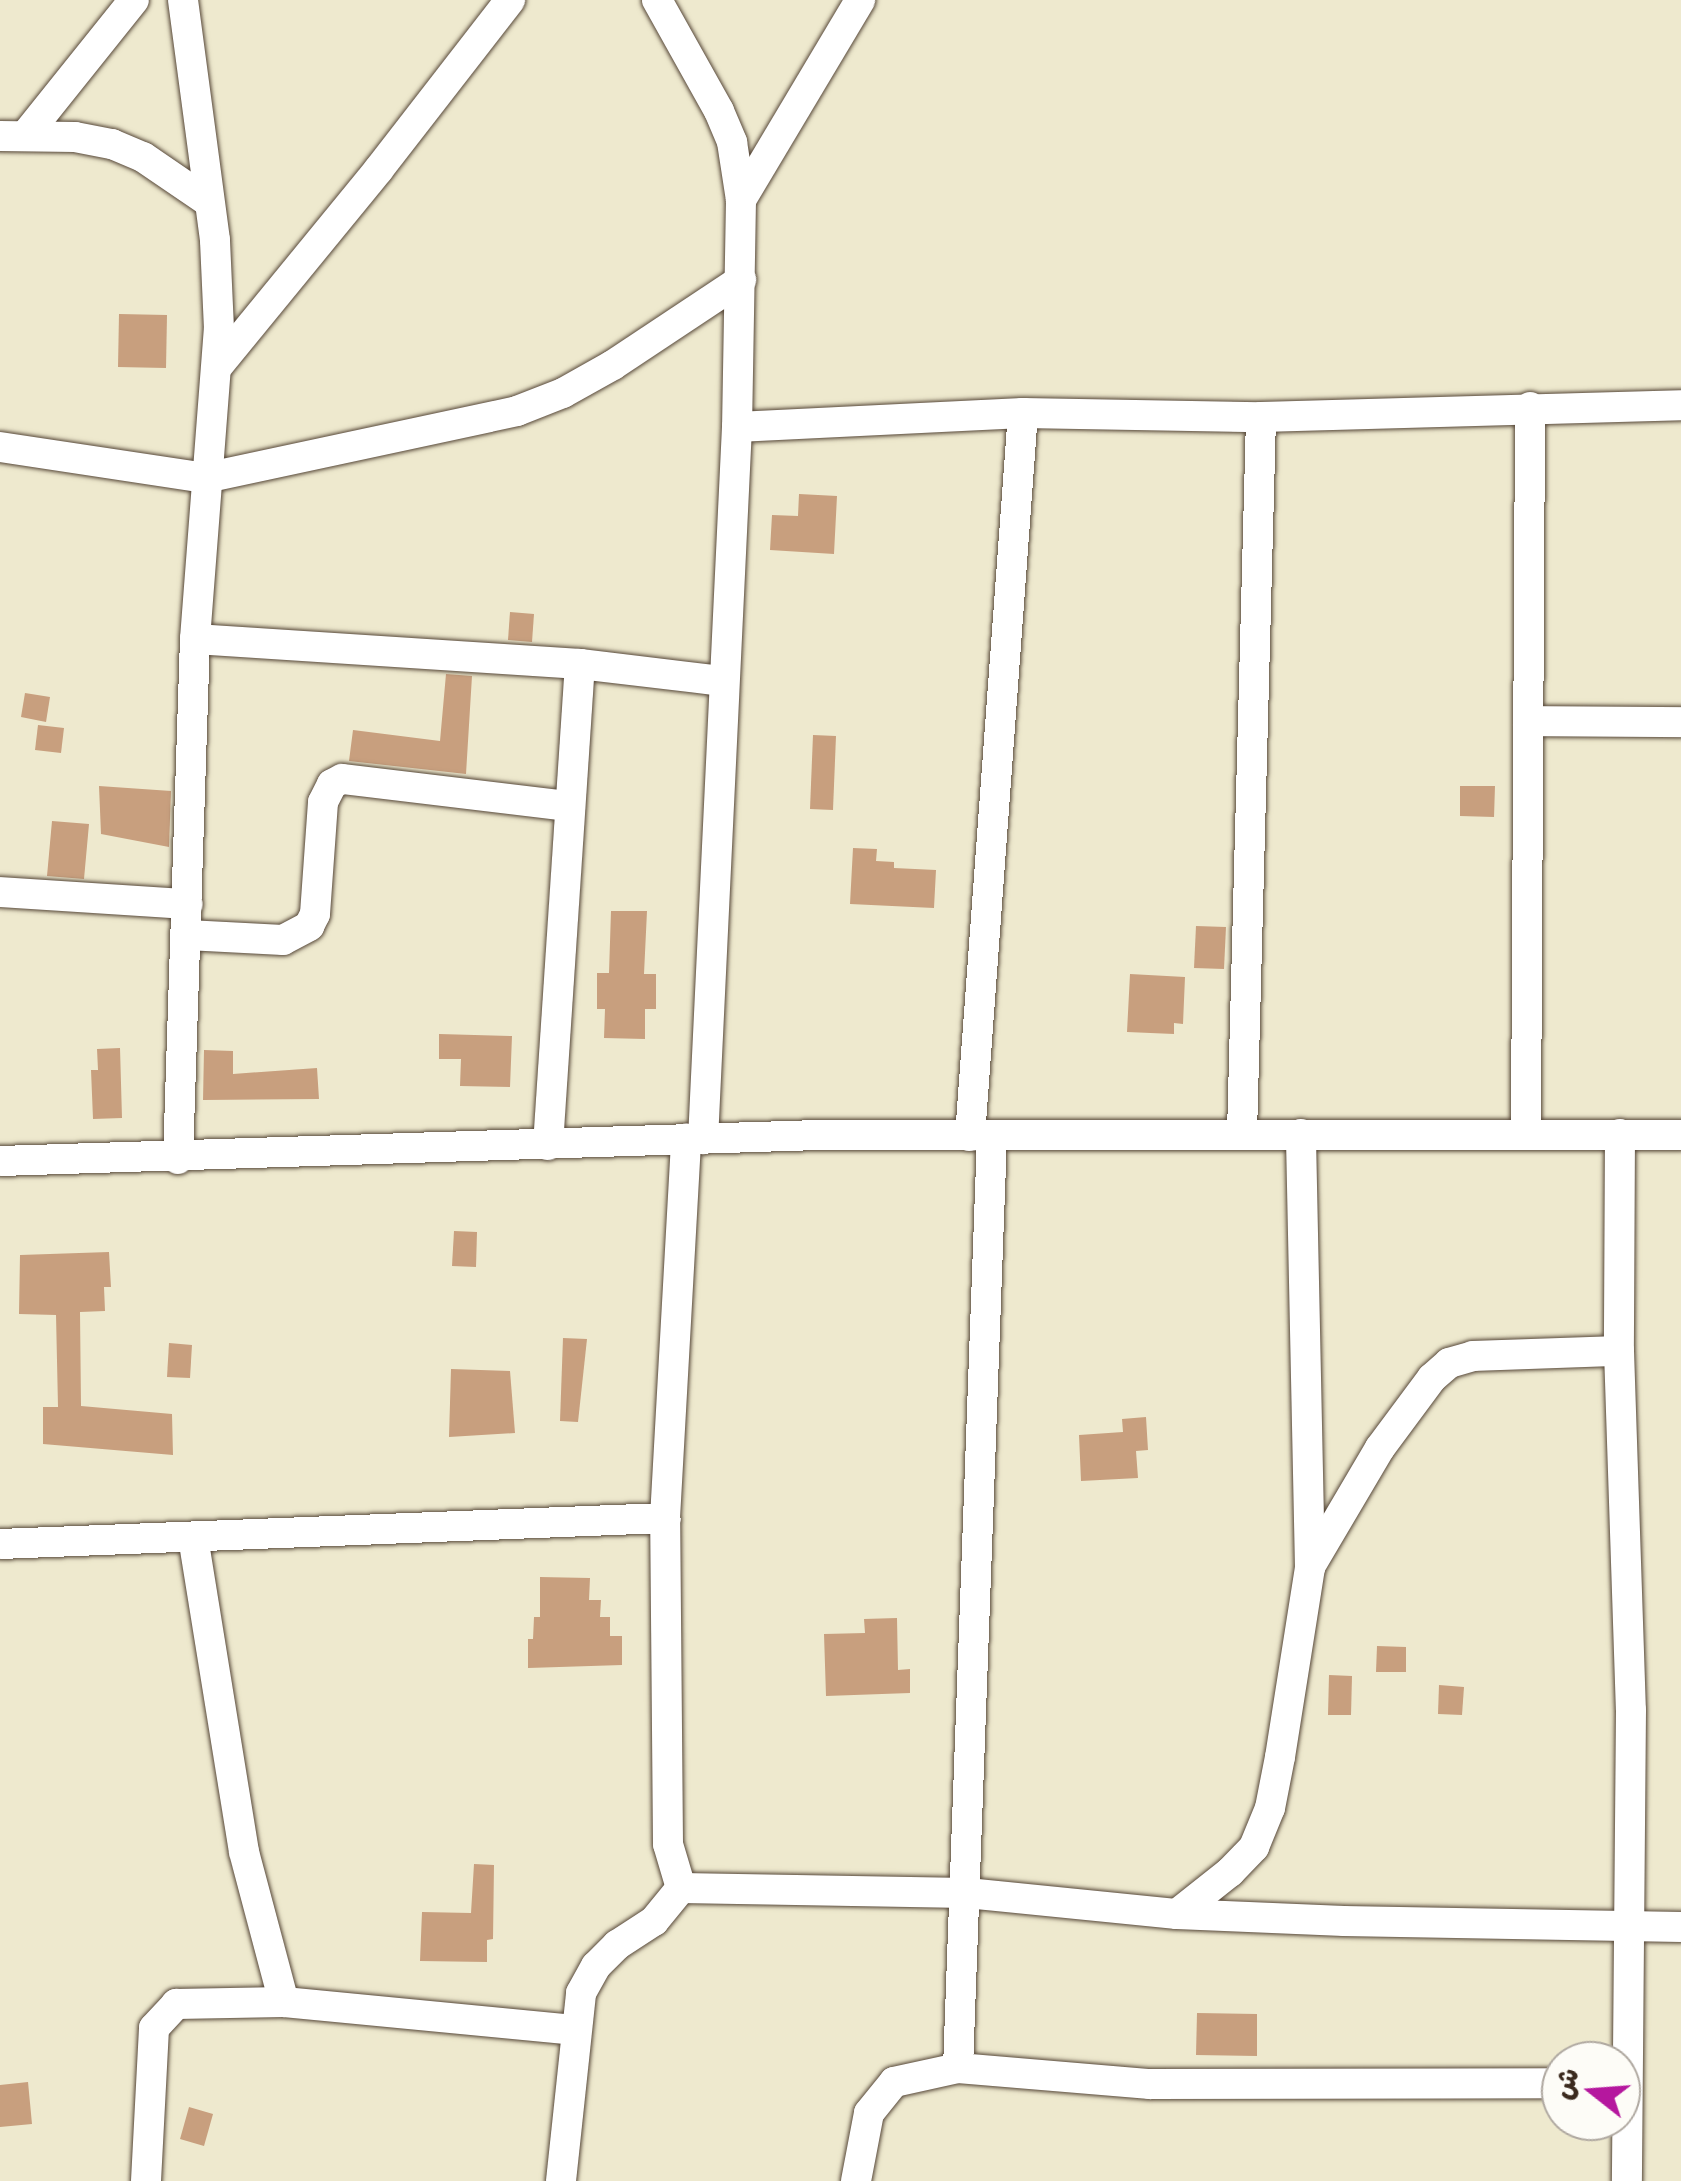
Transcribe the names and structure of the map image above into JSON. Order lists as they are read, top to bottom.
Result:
{
  "north": "left"
}
